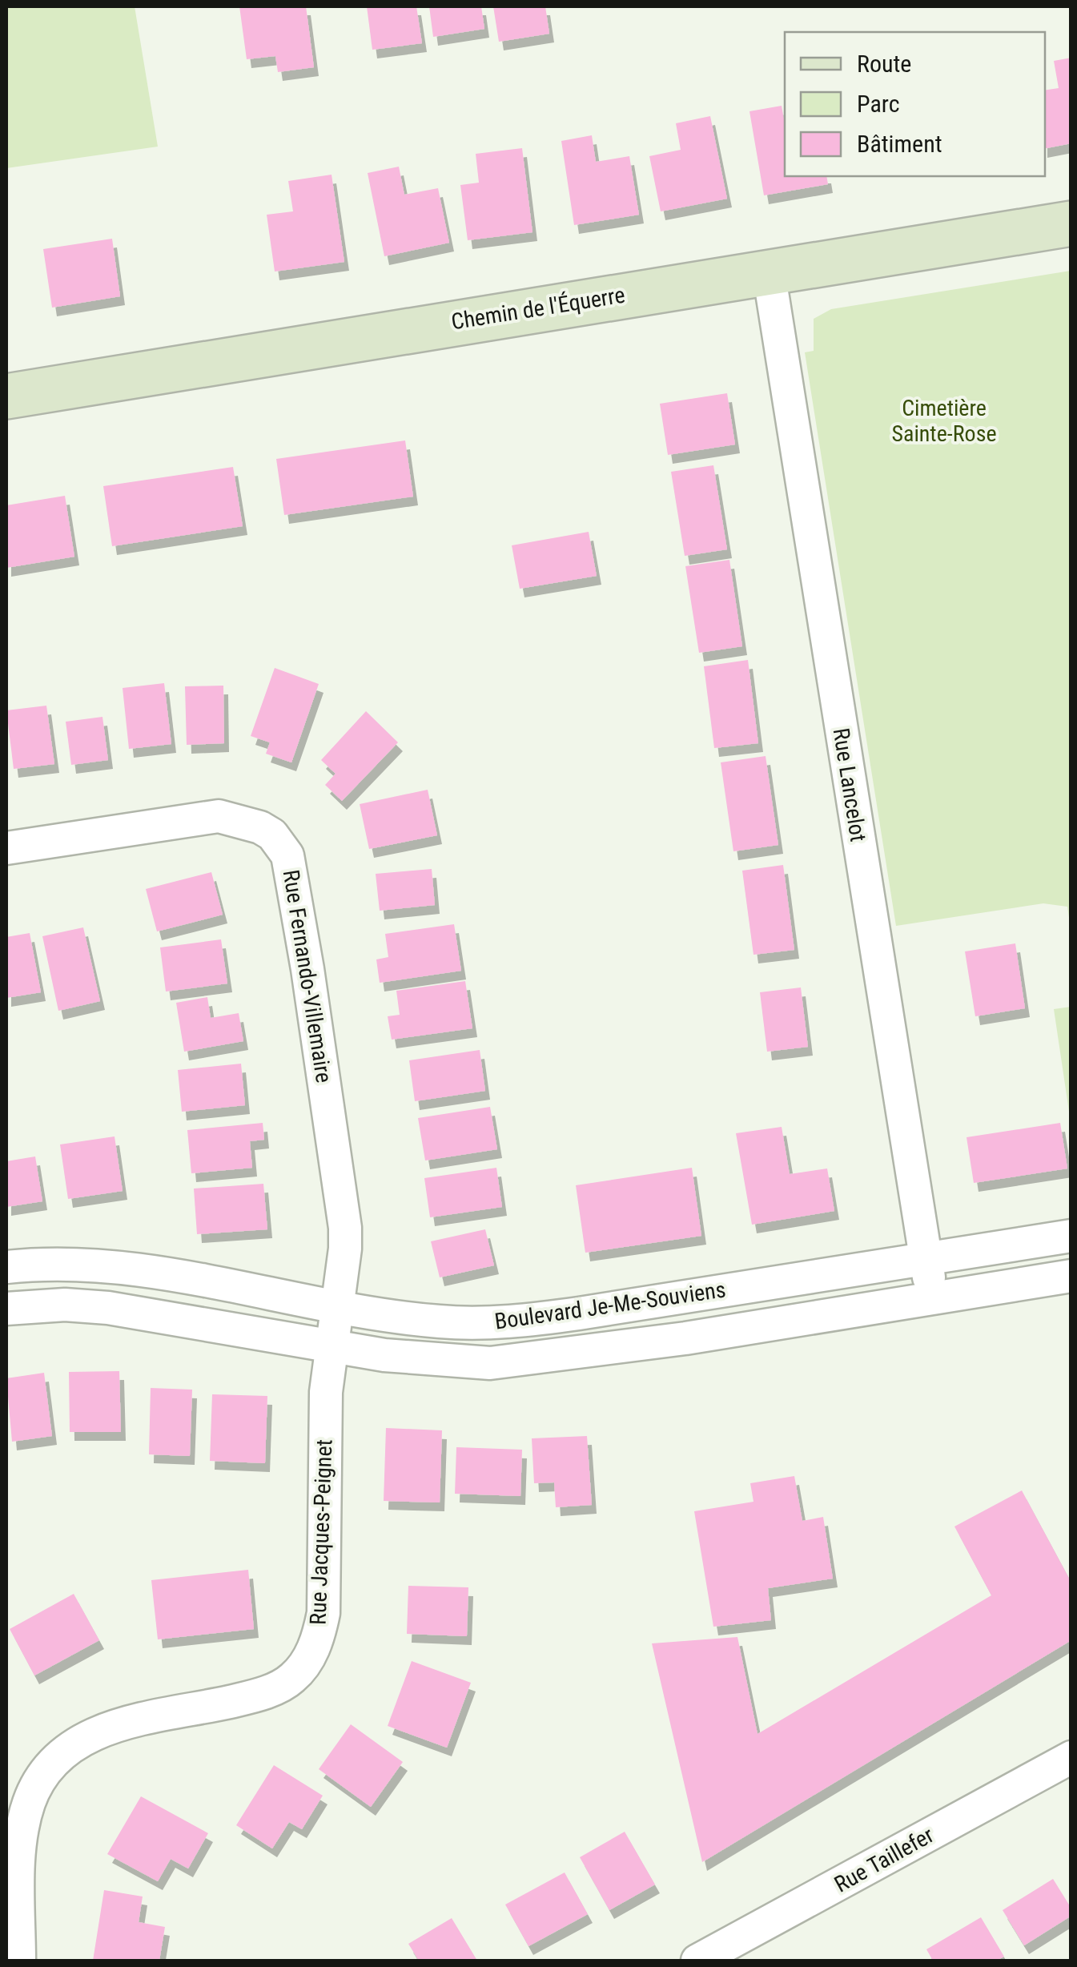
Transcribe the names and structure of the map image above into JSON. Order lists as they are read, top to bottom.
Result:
{
  "streets": {
    "street": [
      "Chemin de l'Équerre",
      "Rue Lancelot",
      "Rue Fernando-Villemaire",
      "Boulevard Je-Me-Souviens",
      "Rue Jacques-Peignet",
      "Rue Taillefer"
    ]
  },
  "crossings": [
    ["Chemin de l'Équerre", "Rue Lancelot"],
    ["Rue Lancelot", "Boulevard Je-Me-Souviens"],
    ["Rue Fernando-Villemaire", "Boulevard Je-Me-Souviens"],
    ["Rue Fernando-Villemaire", "Rue Jacques-Peignet"],
    ["Boulevard Je-Me-Souviens", "Rue Jacques-Peignet"]
  ],
  "parks": ["Cimetière Sainte-Rose"],
  "legend": ["Route", "Parc", "Bâtiment"]
}
